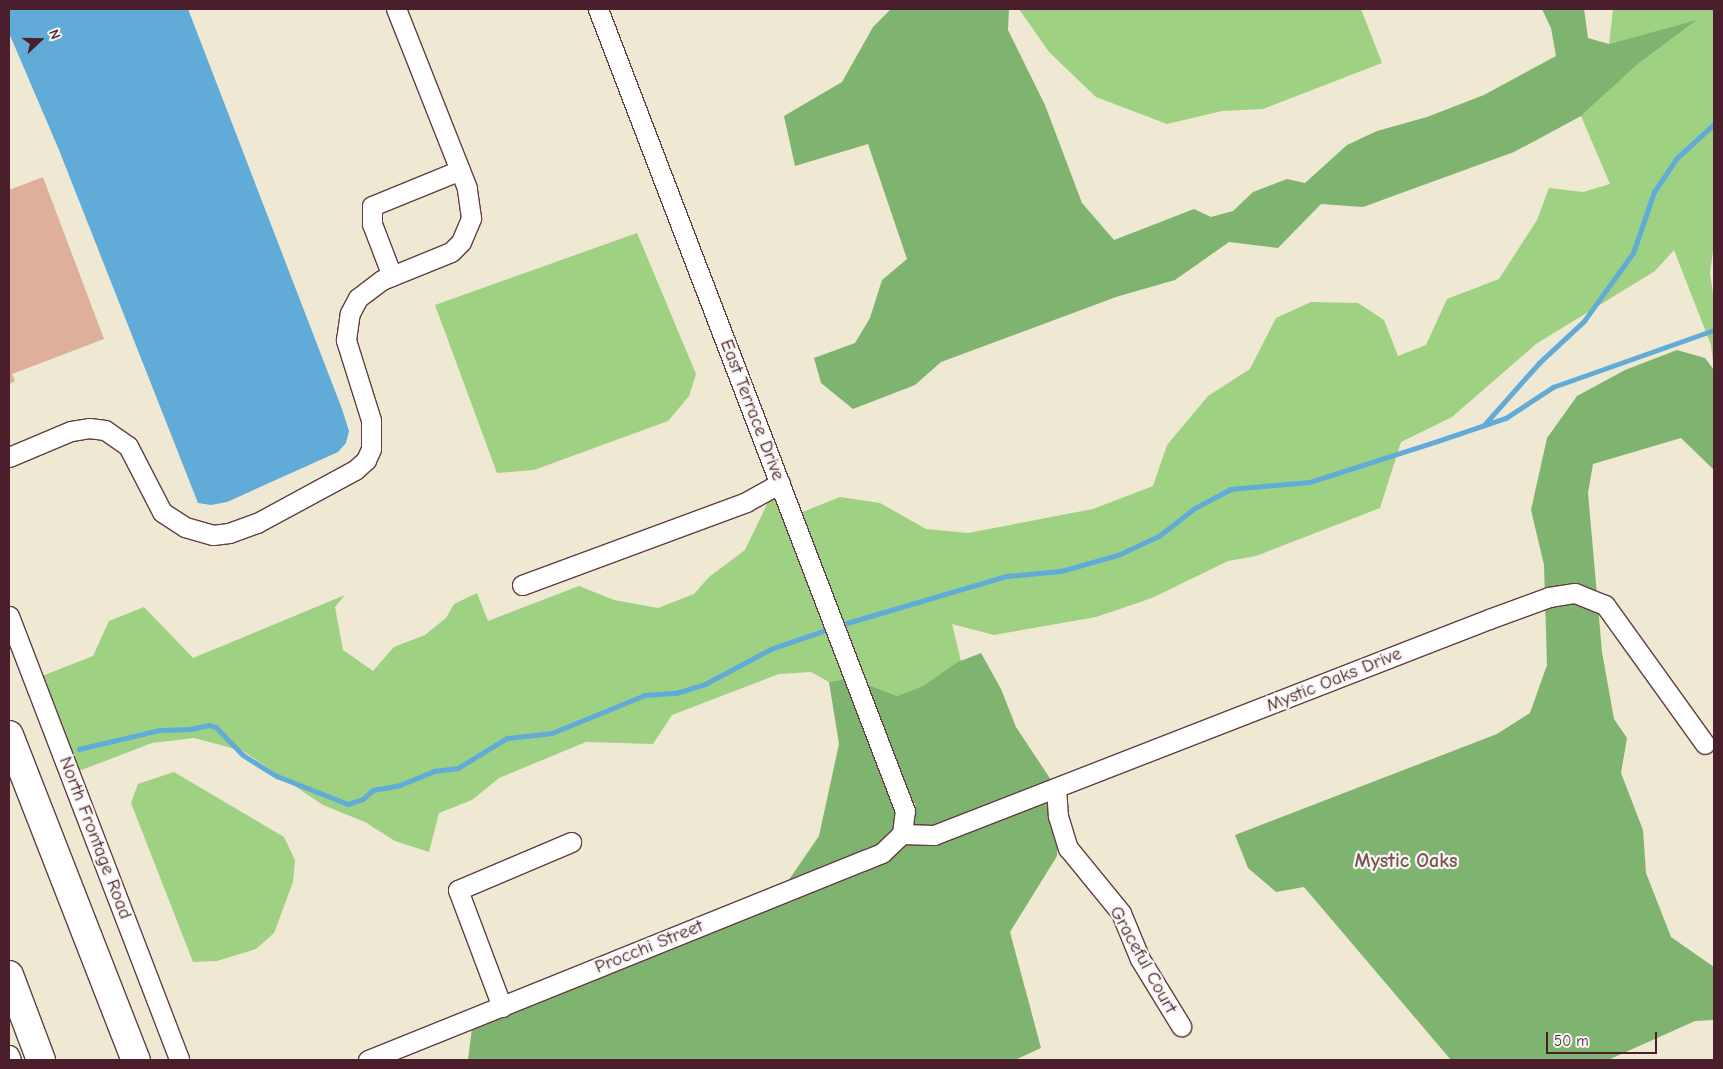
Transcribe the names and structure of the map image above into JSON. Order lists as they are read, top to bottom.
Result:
{
  "streets": {
    "street": [
      "East Terrace Drive",
      "Mystic Oaks Drive",
      "North Frontage Road",
      "Procchi Street",
      "Graceful Court"
    ]
  },
  "crossings": [
    ["East Terrace Drive", "Mystic Oaks Drive"],
    ["East Terrace Drive", "Procchi Street"],
    ["Mystic Oaks Drive", "Procchi Street"],
    ["Mystic Oaks Drive", "Graceful Court"]
  ],
  "districts": ["Mystic Oaks"],
  "scale_bar": "50 m",
  "north": "right"
}
